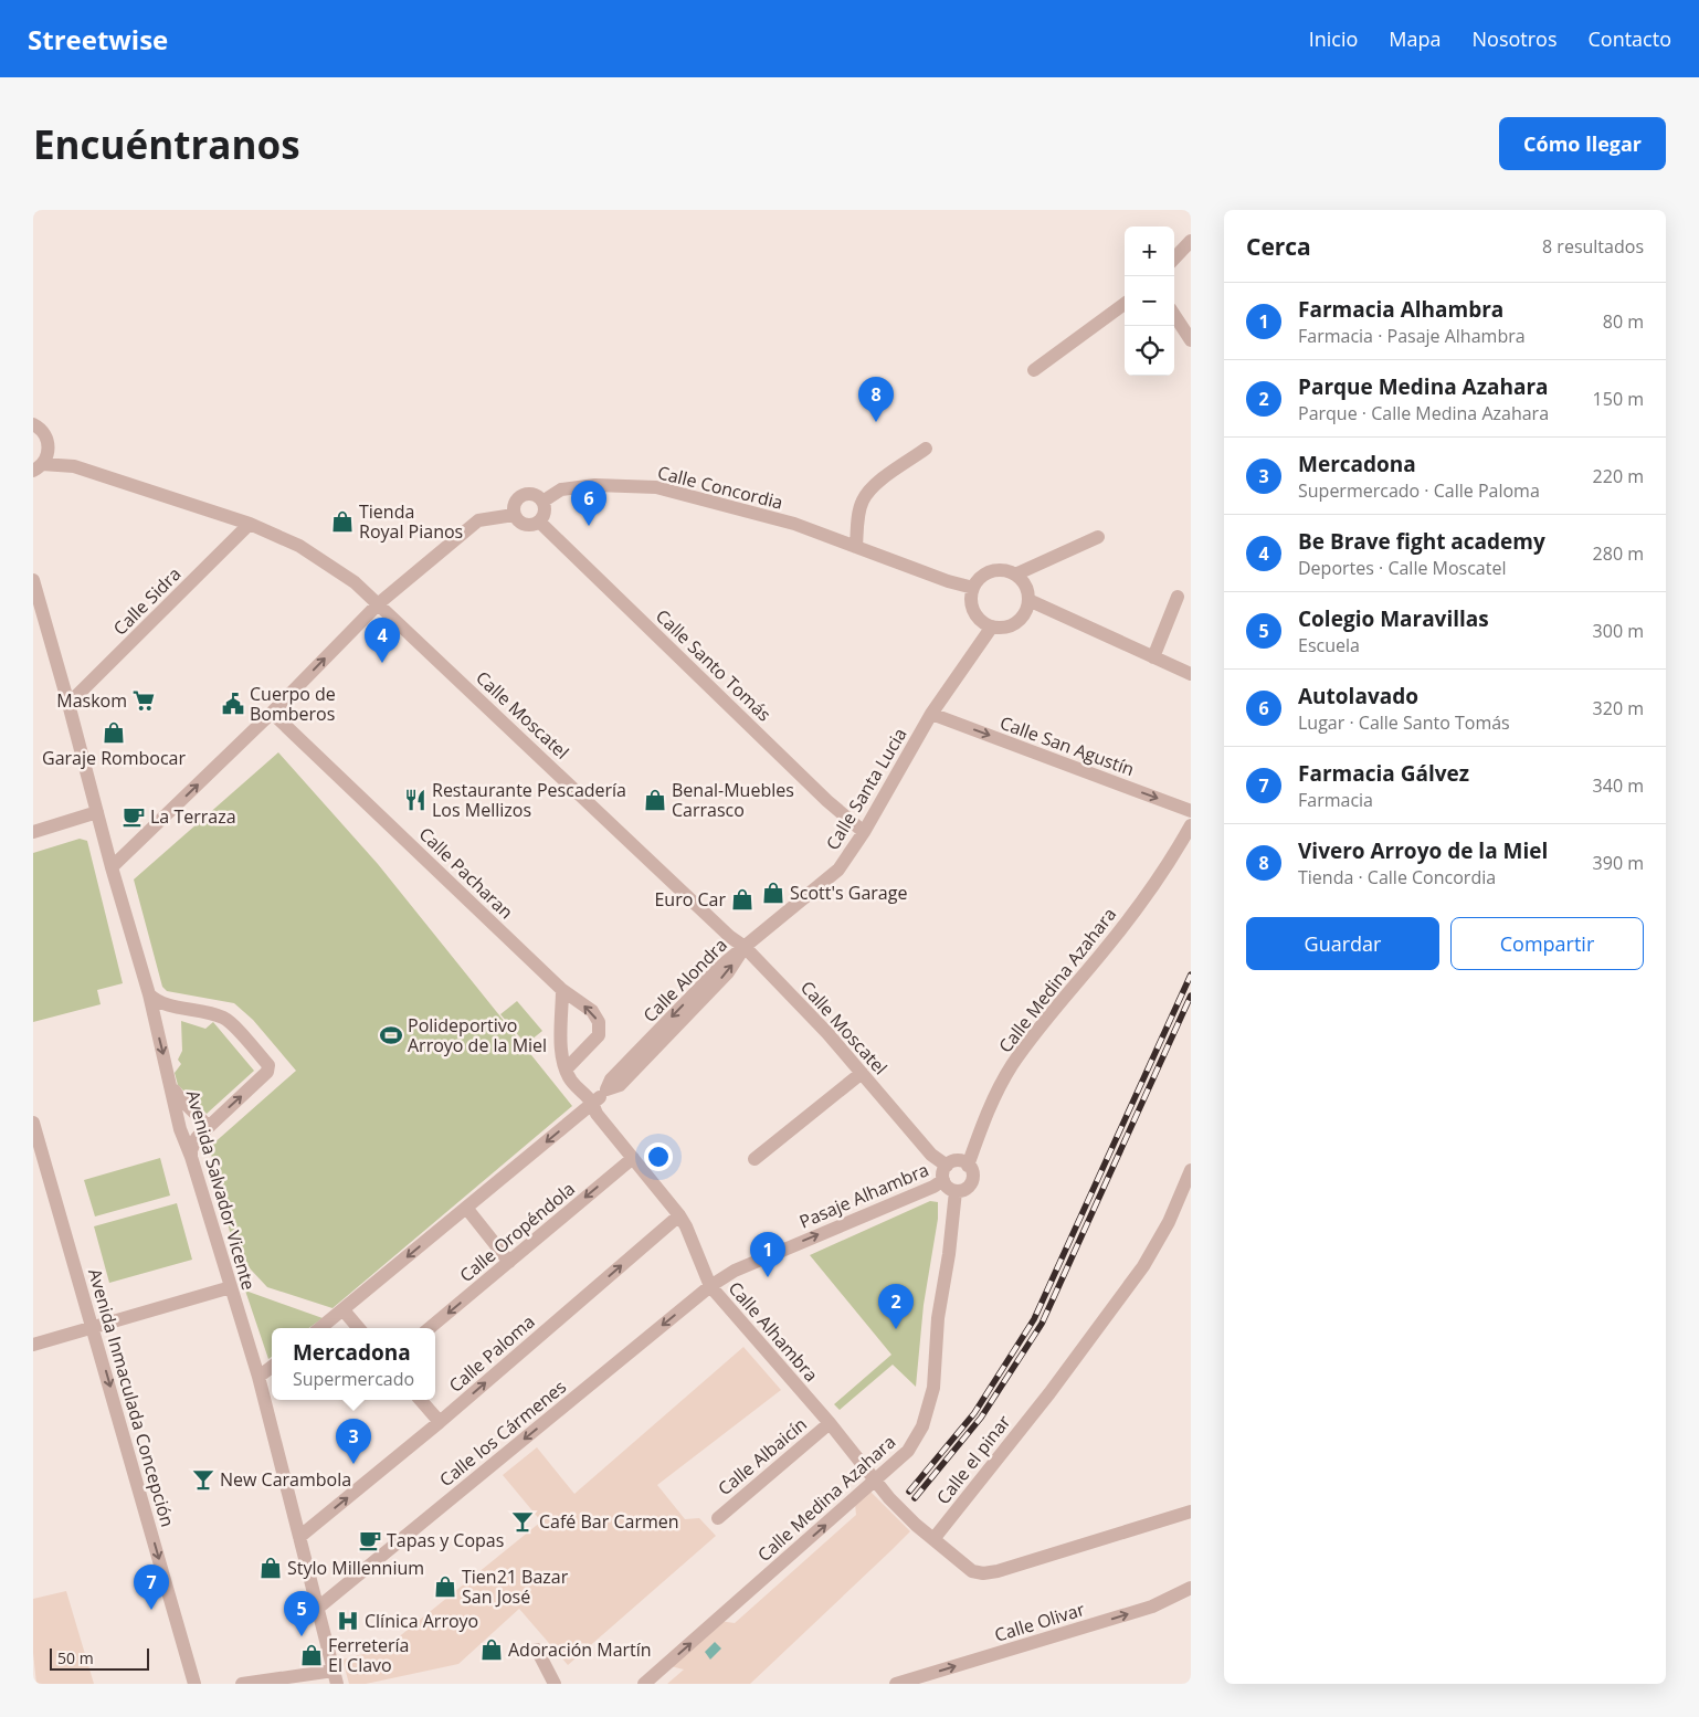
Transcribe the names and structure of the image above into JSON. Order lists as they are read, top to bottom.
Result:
{
  "streets": {
    "street": [
      "Calle Concordia",
      "Calle Sidra",
      "Calle Santo Tomás",
      "Calle Moscatel",
      "Calle San Agustín",
      "Calle Santa Lucia",
      "Calle Pacharan",
      "Calle Alondra",
      "Calle Medina Azahara",
      "Avenida Salvador Vicente",
      "Pasaje Alhambra",
      "Calle Oropéndola",
      "Calle Alhambra",
      "Calle Paloma",
      "Avenida Inmaculada Concepción",
      "Calle los Cármenes",
      "Calle Albaicín",
      "Calle el pinar",
      "Calle Olivar"
    ]
  },
  "crossings": [
    ["Calle Concordia", "Calle Santo Tomás"],
    ["Calle Concordia", "Calle Santa Lucia"],
    ["Calle Sidra", "Calle Moscatel"],
    ["Calle Sidra", "Avenida Salvador Vicente"],
    ["Calle Santo Tomás", "Calle Santa Lucia"],
    ["Calle Moscatel", "Calle Santa Lucia"],
    ["Calle Moscatel", "Calle Alondra"],
    ["Calle Moscatel", "Calle Medina Azahara"],
    ["Calle Moscatel", "Pasaje Alhambra"],
    ["Calle San Agustín", "Calle Santa Lucia"],
    ["Calle Santa Lucia", "Calle Alondra"],
    ["Calle Alondra", "Calle Alhambra"],
    ["Calle Medina Azahara", "Pasaje Alhambra"],
    ["Calle Medina Azahara", "Calle Alhambra"],
    ["Avenida Salvador Vicente", "Calle Paloma"],
    ["Avenida Salvador Vicente", "Calle los Cármenes"],
    ["Pasaje Alhambra", "Calle Alhambra"],
    ["Pasaje Alhambra", "Calle los Cármenes"],
    ["Calle Oropéndola", "Calle Alhambra"],
    ["Calle Alhambra", "Calle Paloma"],
    ["Calle Alhambra", "Calle los Cármenes"],
    ["Calle Alhambra", "Calle Albaicín"],
    ["Calle Alhambra", "Calle el pinar"]
  ],
  "one_way": [
    "Calle San Agustín",
    "Calle Alondra",
    "Calle Oropéndola",
    "Calle Paloma",
    "Avenida Inmaculada Concepción",
    "Calle los Cármenes"
  ],
  "places": {
    "shop": [
      "Tienda Royal Pianos",
      "Garaje Rombocar",
      "Benal-Muebles Carrasco",
      "Scott's Garage",
      "Euro Car",
      "Stylo Millennium",
      "Tien21 Bazar San José",
      "Adoración Martín",
      "Ferretería El Clavo"
    ],
    "supermarket": ["Maskom"],
    "public building": ["Cuerpo de Bomberos"],
    "restaurant": ["Restaurante Pescadería Los Mellizos"],
    "cafe": ["La Terraza", "Tapas y Copas"],
    "sports": ["Polideportivo Arroyo de la Miel"],
    "bar": ["New Carambola", "Café Bar Carmen"],
    "hospital": ["Clínica Arroyo"]
  },
  "scale_bar": "50 m",
  "page": {
    "header": "Streetwise",
    "nav": [
      "Inicio",
      "Mapa",
      "Nosotros",
      "Contacto"
    ],
    "buttons": [
      "Cómo llegar",
      ["Guardar", "Compartir"]
    ],
    "title": "Encuéntranos",
    "heading": ["Cerca", "8 resultados"],
    "map_buttons": ["+", "−"],
    "list": [
      {
        "mark": "1",
        "name": "Farmacia Alhambra",
        "note": "Farmacia · Pasaje Alhambra",
        "value": "80 m"
      },
      {
        "mark": "2",
        "name": "Parque Medina Azahara",
        "note": "Parque · Calle Medina Azahara",
        "value": "150 m"
      },
      {
        "mark": "3",
        "name": "Mercadona",
        "note": "Supermercado · Calle Paloma",
        "value": "220 m"
      },
      {
        "mark": "4",
        "name": "Be Brave fight academy",
        "note": "Deportes · Calle Moscatel",
        "value": "280 m"
      },
      {
        "mark": "5",
        "name": "Colegio Maravillas",
        "note": "Escuela",
        "value": "300 m"
      },
      {
        "mark": "6",
        "name": "Autolavado",
        "note": "Lugar · Calle Santo Tomás",
        "value": "320 m"
      },
      {
        "mark": "7",
        "name": "Farmacia Gálvez",
        "note": "Farmacia",
        "value": "340 m"
      },
      {
        "mark": "8",
        "name": "Vivero Arroyo de la Miel",
        "note": "Tienda · Calle Concordia",
        "value": "390 m"
      }
    ],
    "pins": [
      "8",
      "6",
      "4",
      "1",
      "2",
      "3",
      "7",
      "5"
    ],
    "popup": ["Mercadona", "Supermercado"],
    "scale": "50 m"
  }
}
